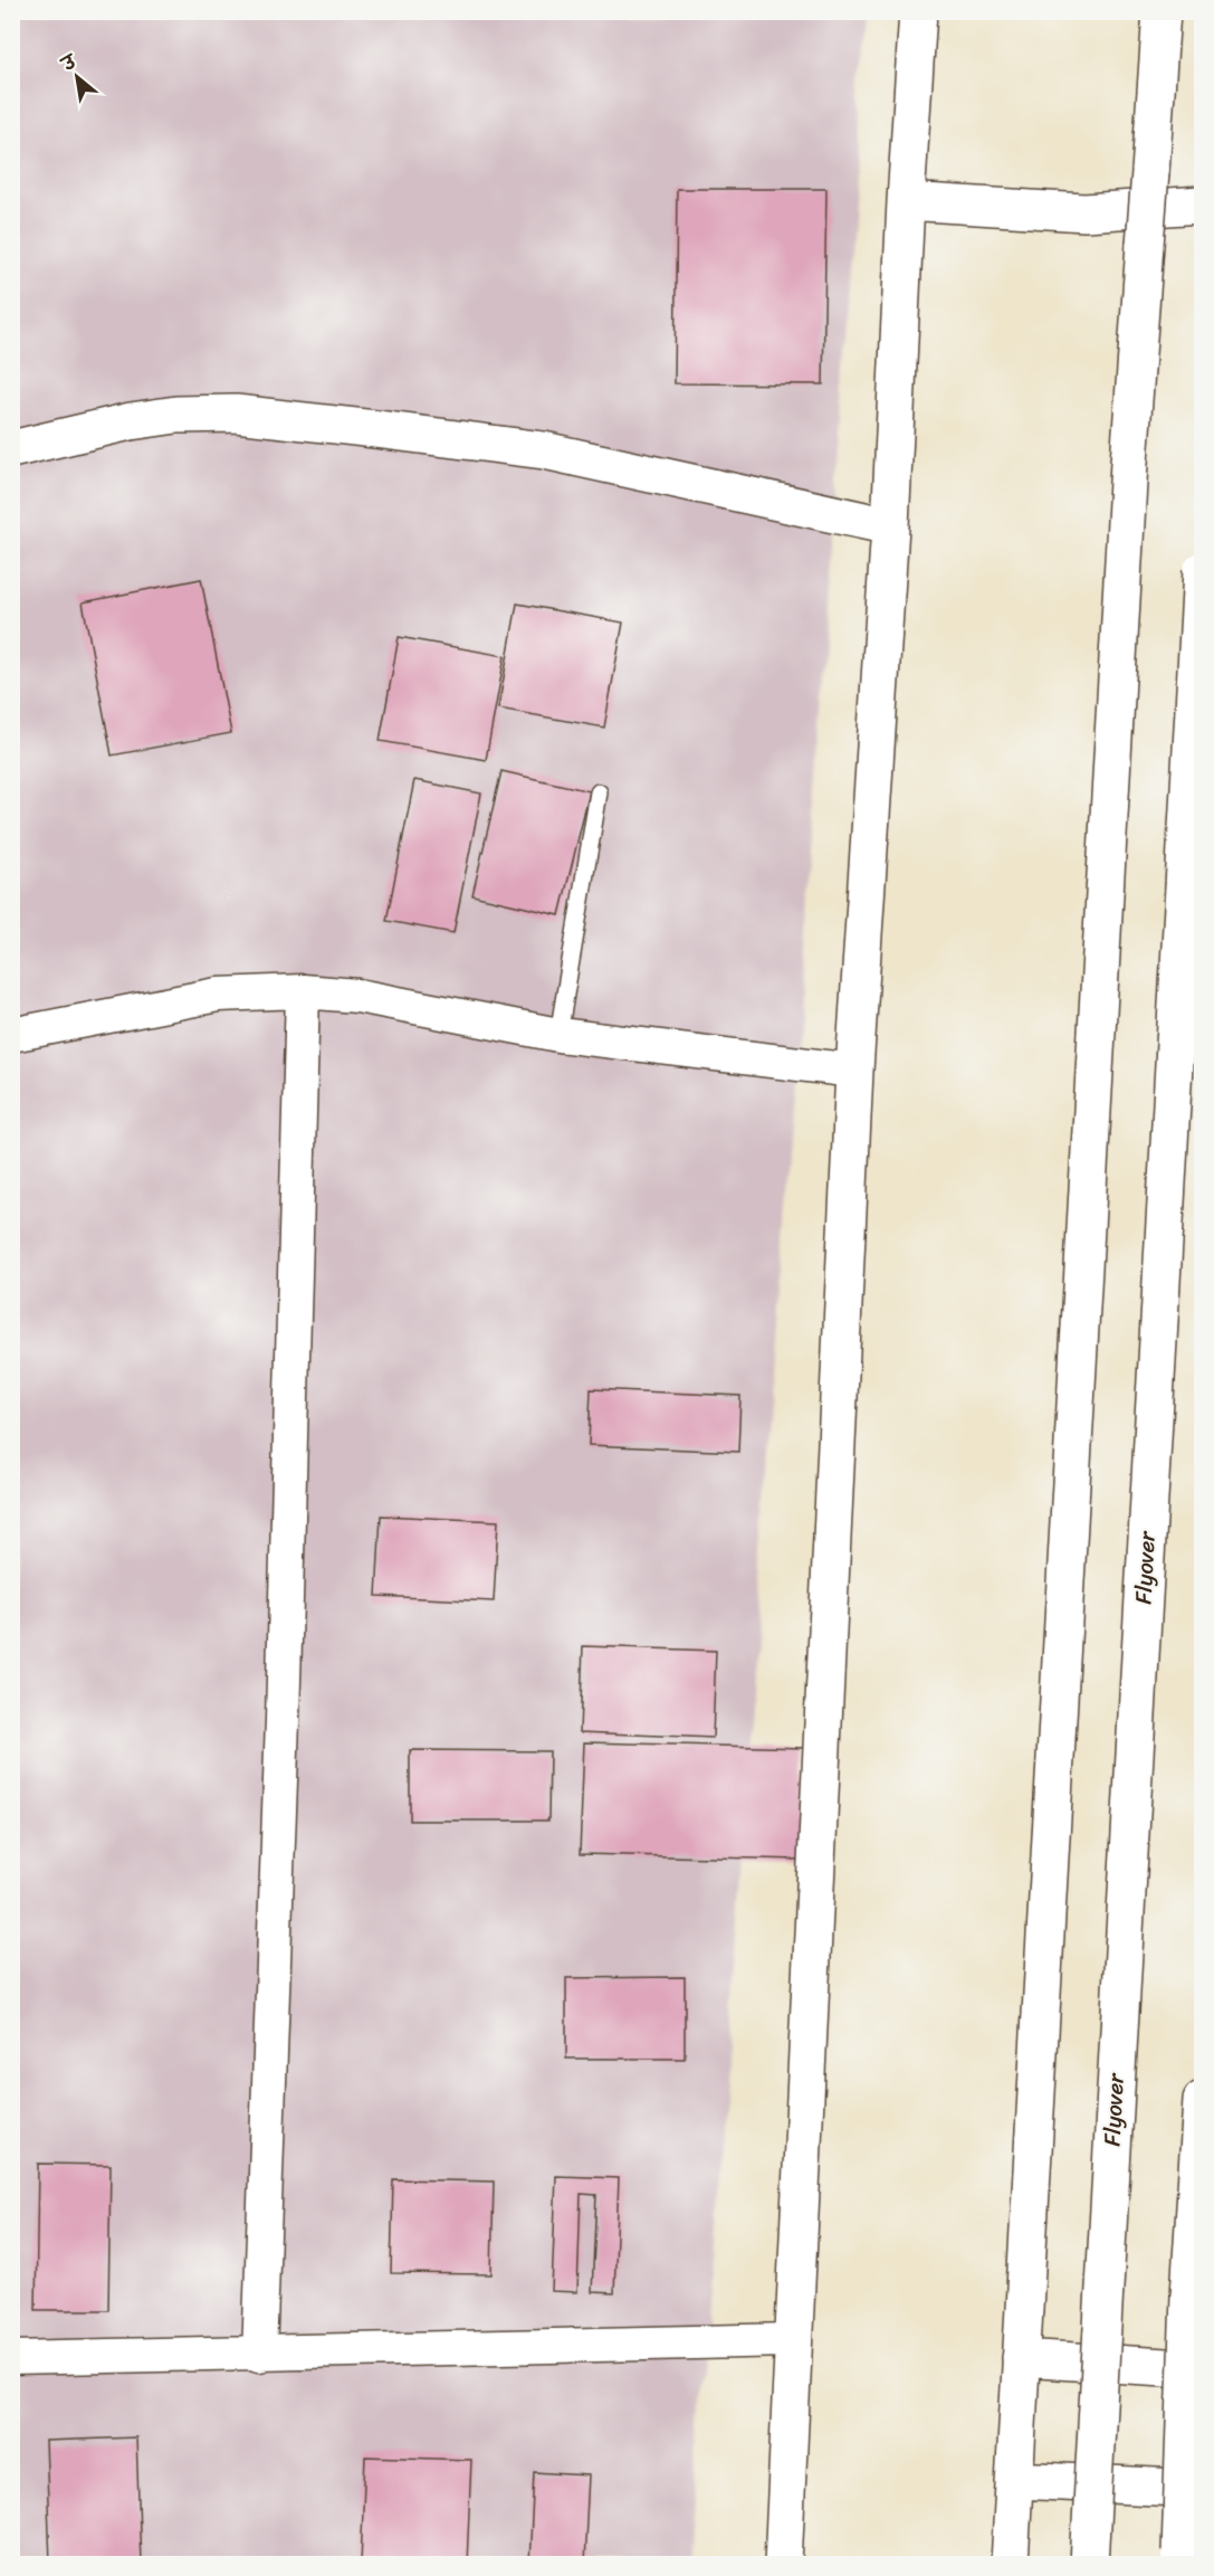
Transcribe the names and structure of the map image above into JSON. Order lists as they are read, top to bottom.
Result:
{
  "streets": {
    "main road": ["Flyover"]
  },
  "north": "top left"
}
